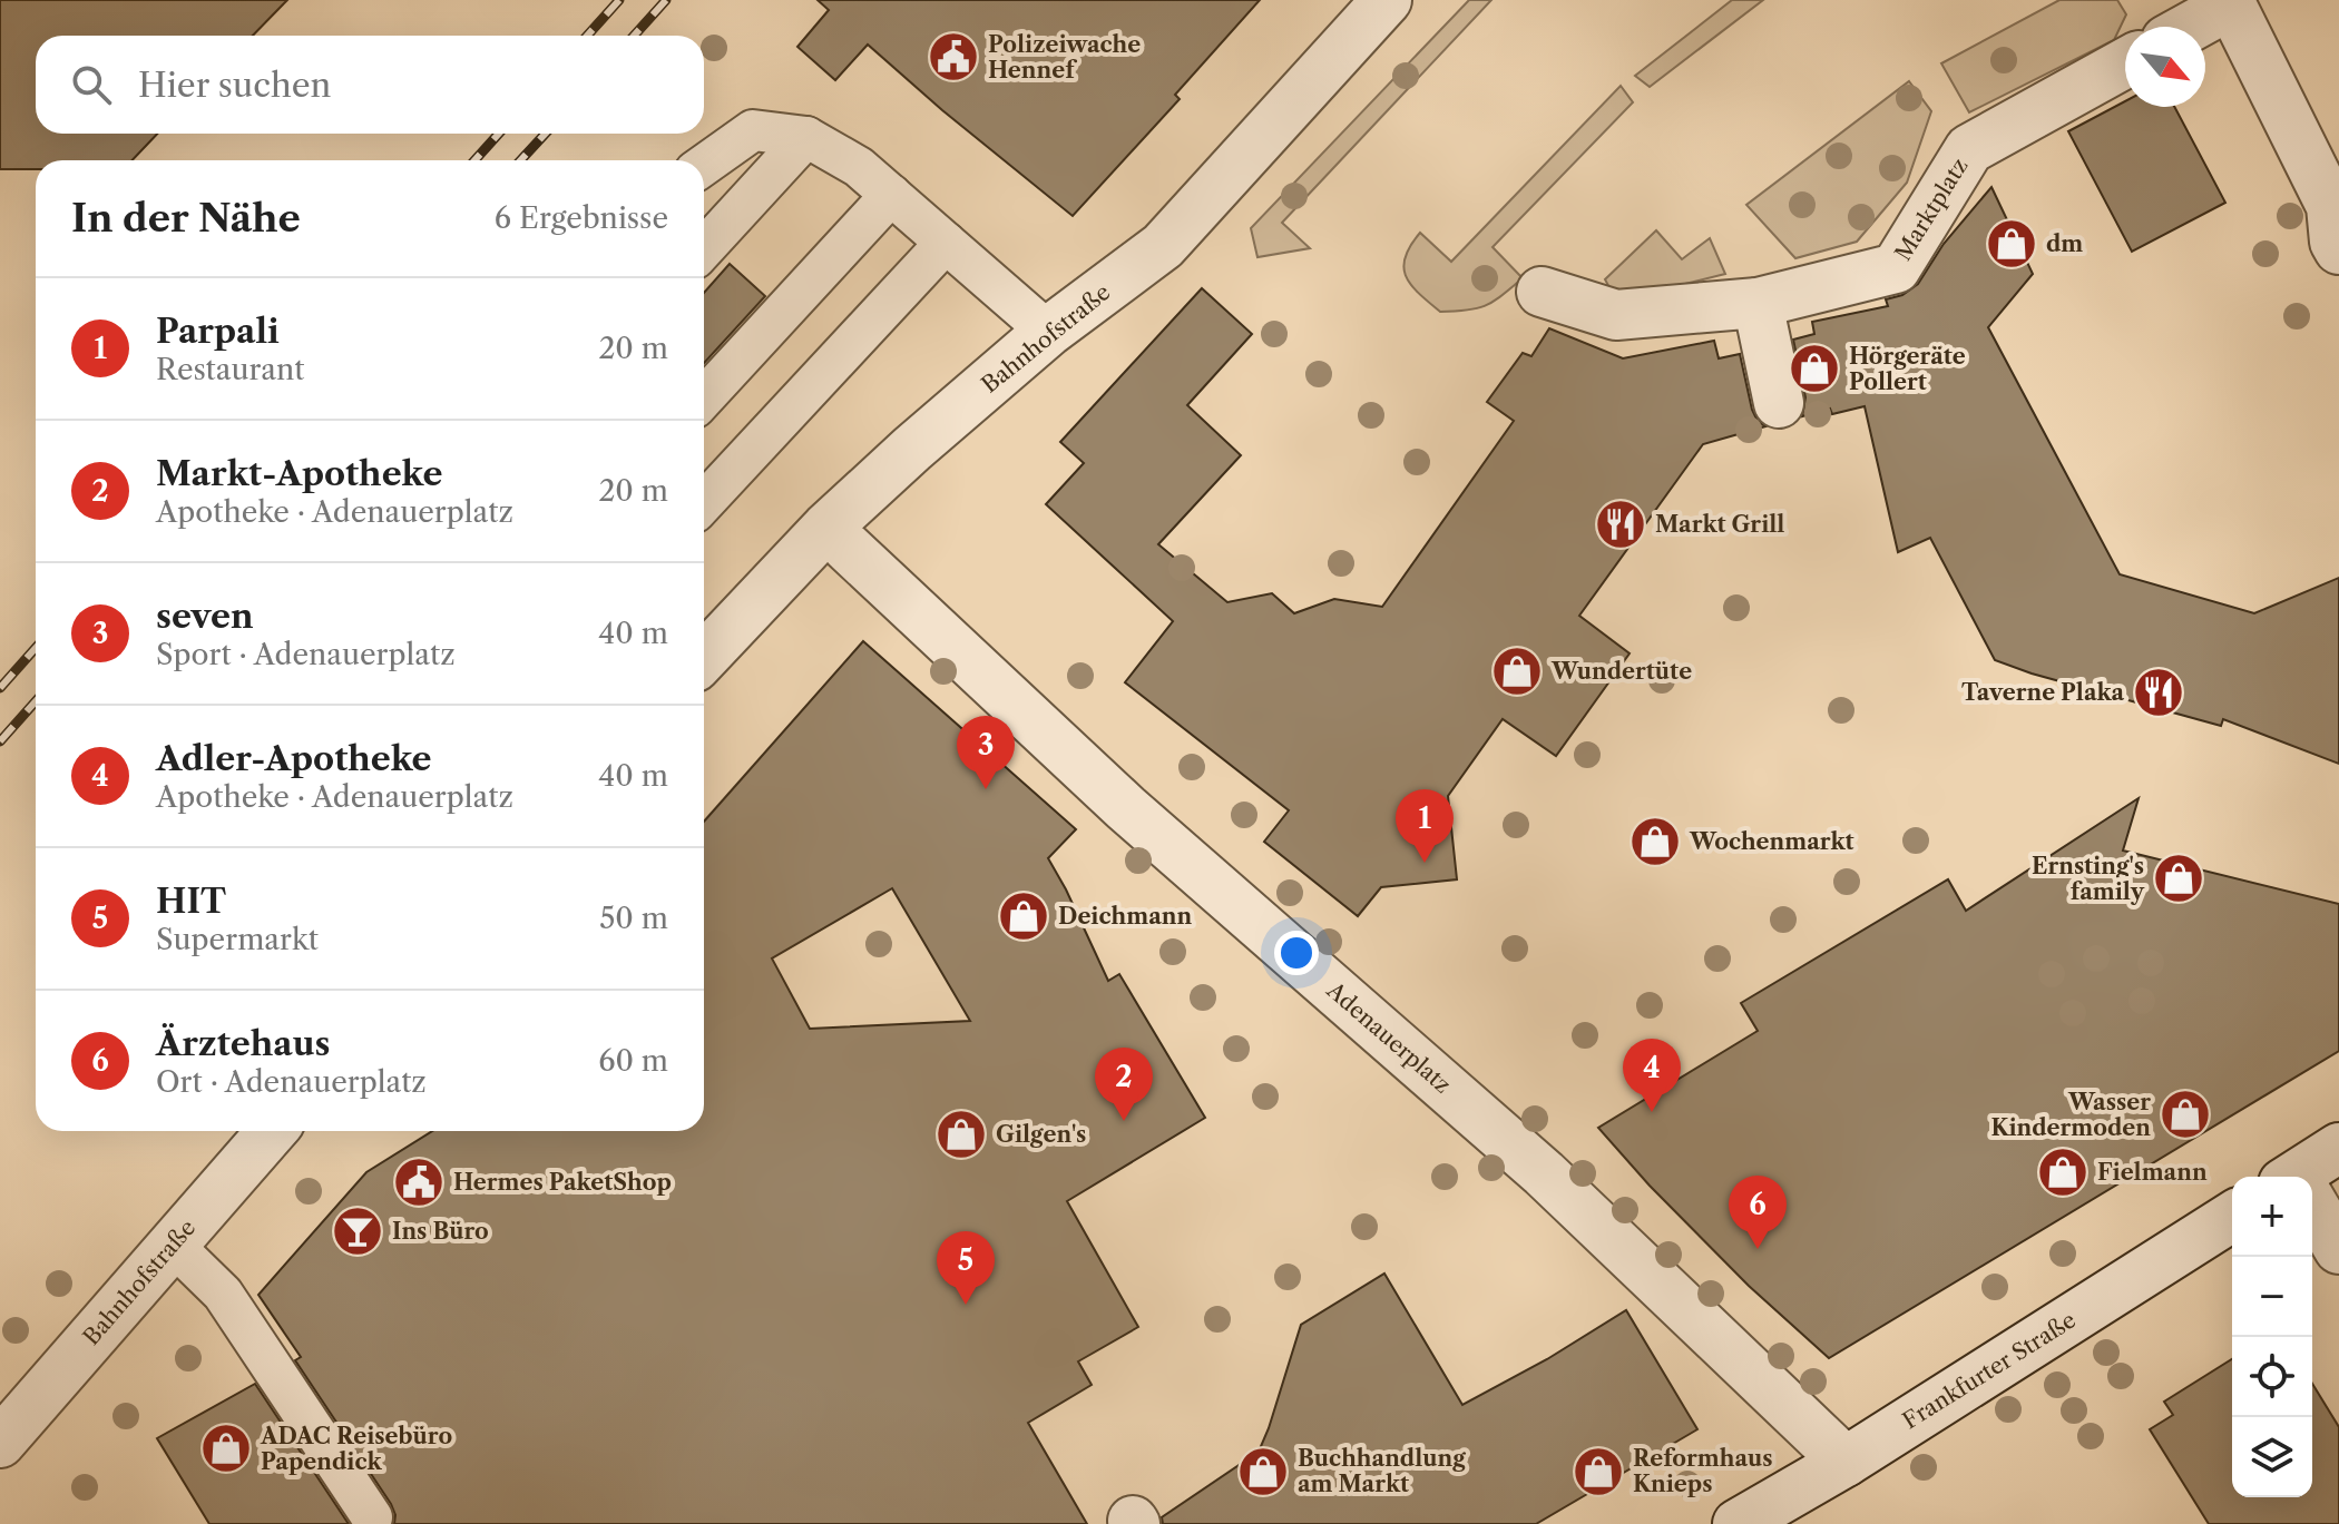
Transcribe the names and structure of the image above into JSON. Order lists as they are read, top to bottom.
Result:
{
  "streets": {
    "street": [
      "Marktplatz",
      "Bahnhofstraße",
      "Adenauerplatz",
      "Frankfurter Straße"
    ]
  },
  "crossings": [
    ["Adenauerplatz", "Frankfurter Straße"]
  ],
  "places": {
    "public building": ["Polizeiwache Hennef", "Hermes PaketShop"],
    "shop": [
      "dm",
      "Hörgeräte Pollert",
      "Wundertüte",
      "Wochenmarkt",
      "Ernsting's family",
      "Deichmann",
      "Wasser Kindermoden",
      "Gilgen's",
      "Fielmann",
      "ADAC Reisebüro Papendick",
      "Buchhandlung am Markt",
      "Reformhaus Knieps"
    ],
    "restaurant": ["Markt Grill", "Taverne Plaka"],
    "bar": ["Ins Büro"]
  },
  "north": "bottom right",
  "page": {
    "search": "Hier suchen",
    "heading": ["In der Nähe", "6 Ergebnisse"],
    "list": [
      {
        "mark": "1",
        "name": "Parpali",
        "note": "Restaurant",
        "value": "20 m"
      },
      {
        "mark": "2",
        "name": "Markt-Apotheke",
        "note": "Apotheke · Adenauerplatz",
        "value": "20 m"
      },
      {
        "mark": "3",
        "name": "seven",
        "note": "Sport · Adenauerplatz",
        "value": "40 m"
      },
      {
        "mark": "4",
        "name": "Adler-Apotheke",
        "note": "Apotheke · Adenauerplatz",
        "value": "40 m"
      },
      {
        "mark": "5",
        "name": "HIT",
        "note": "Supermarkt",
        "value": "50 m"
      },
      {
        "mark": "6",
        "name": "Ärztehaus",
        "note": "Ort · Adenauerplatz",
        "value": "60 m"
      }
    ],
    "pins": [
      "3",
      "1",
      "4",
      "2",
      "6",
      "5"
    ],
    "map_buttons": ["+", "−"]
  }
}
